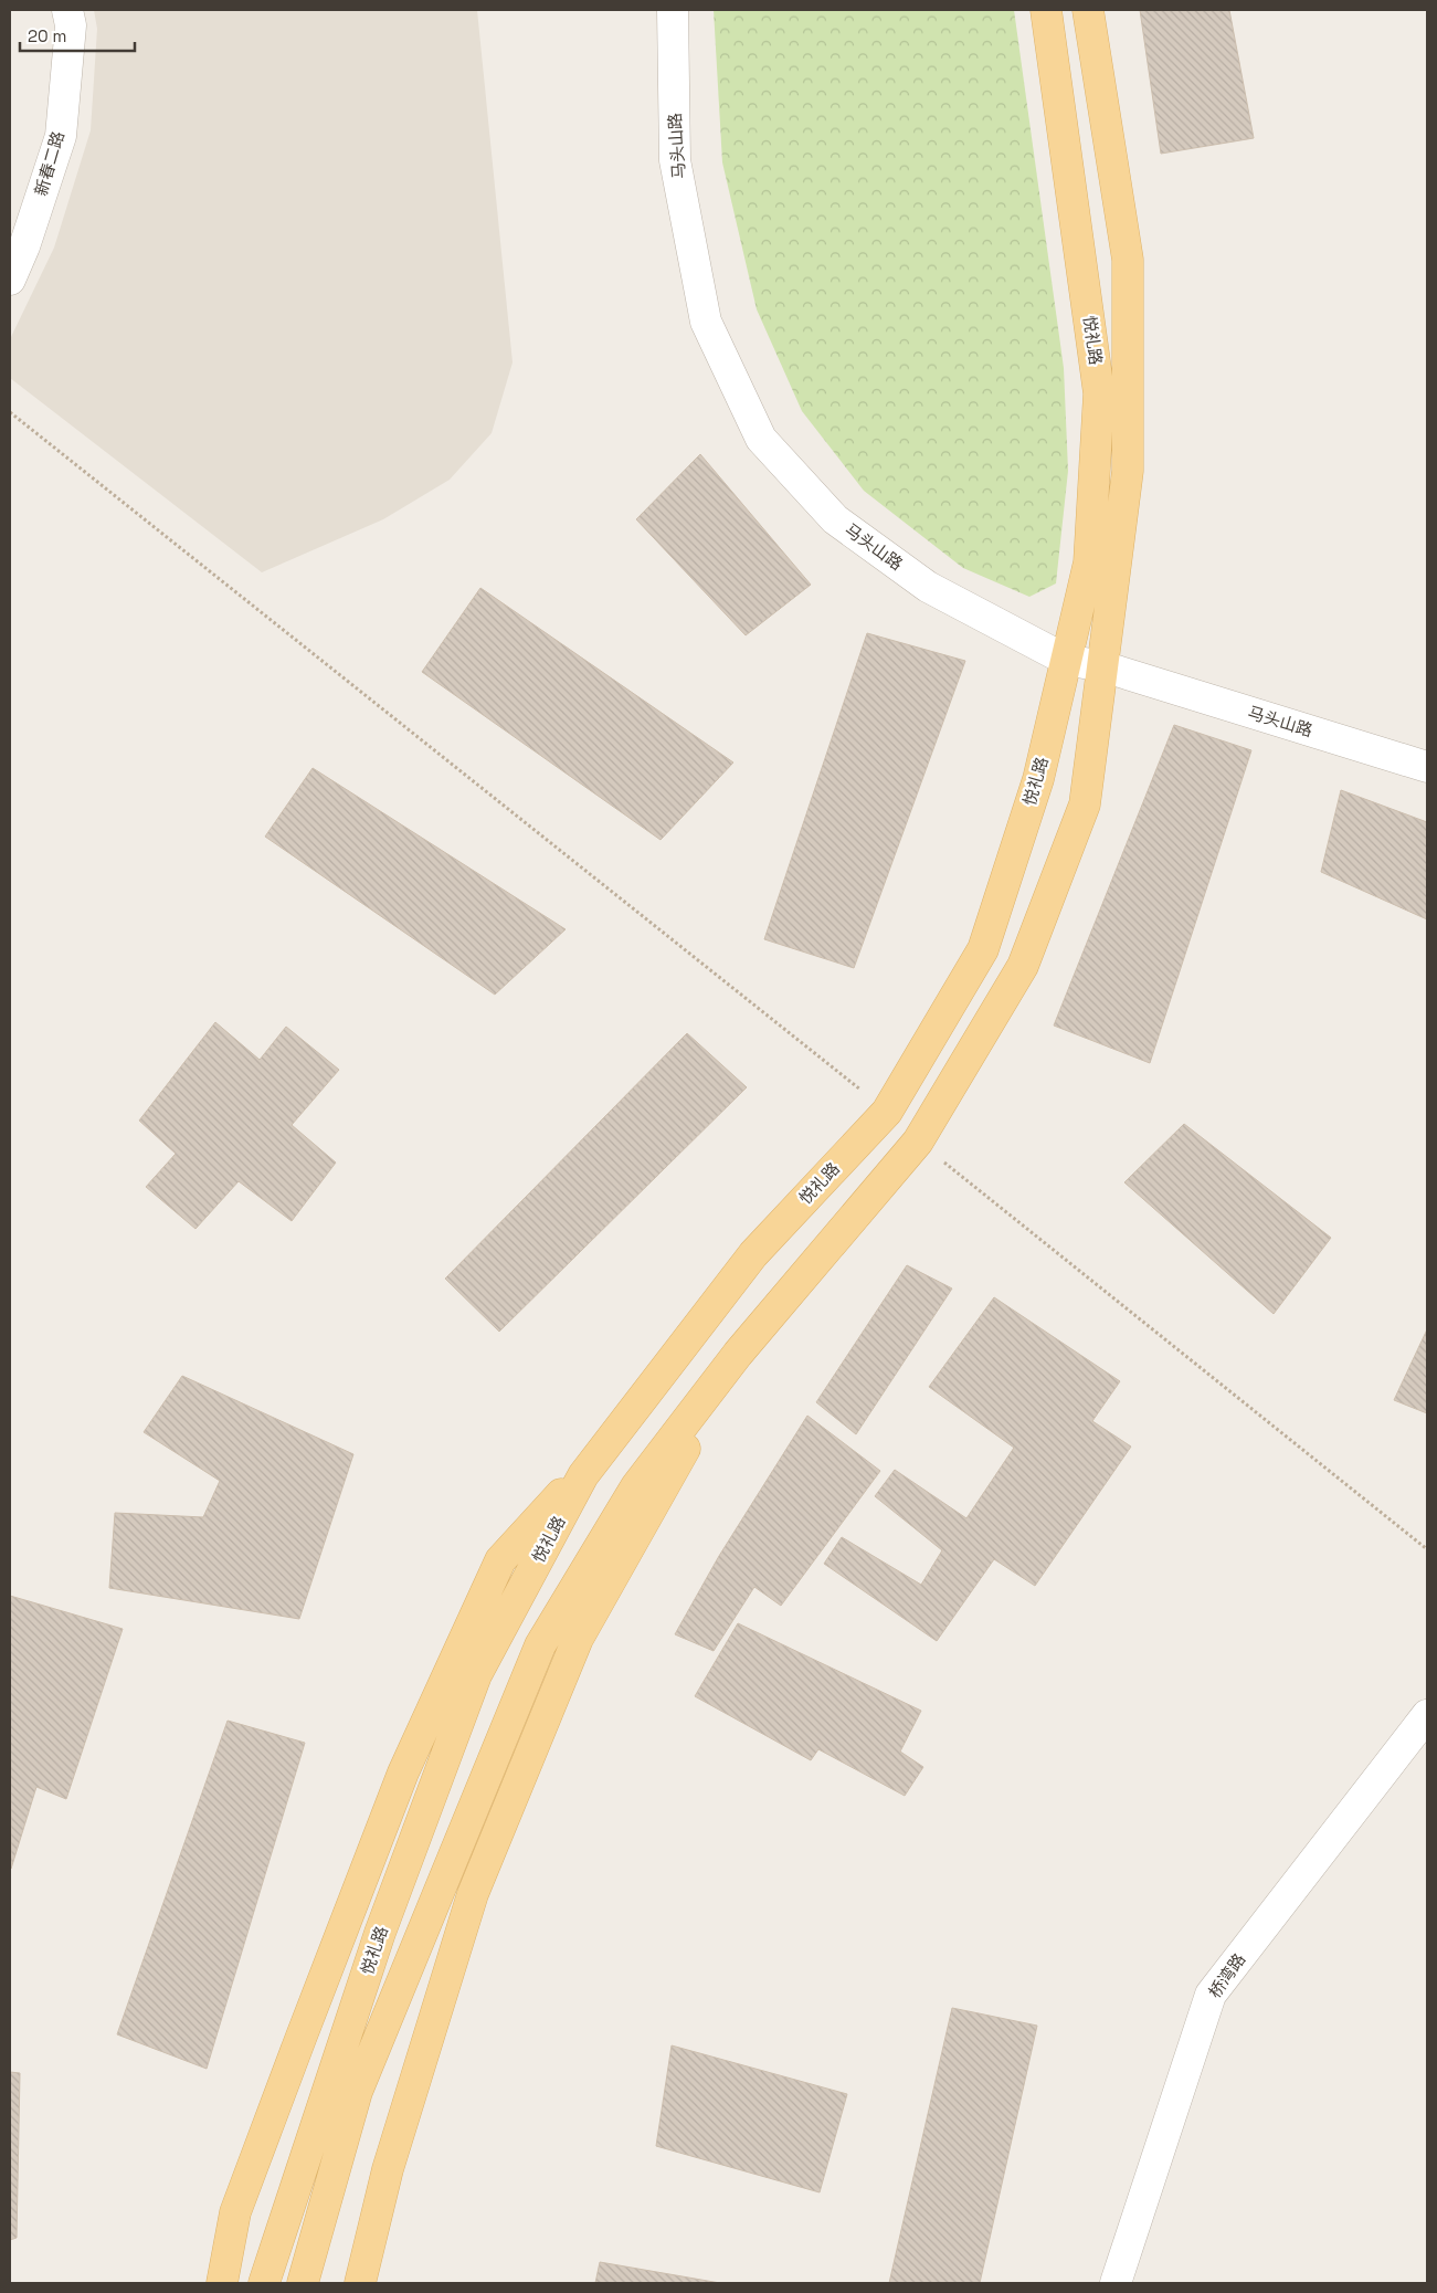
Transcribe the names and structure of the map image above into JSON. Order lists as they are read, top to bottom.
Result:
{
  "streets": {
    "main road": ["悦礼路"],
    "street": ["马头山路", "新春二路", "桥湾路"]
  },
  "crossings": [
    ["马头山路", "悦礼路"]
  ],
  "scale_bar": "20 m"
}
